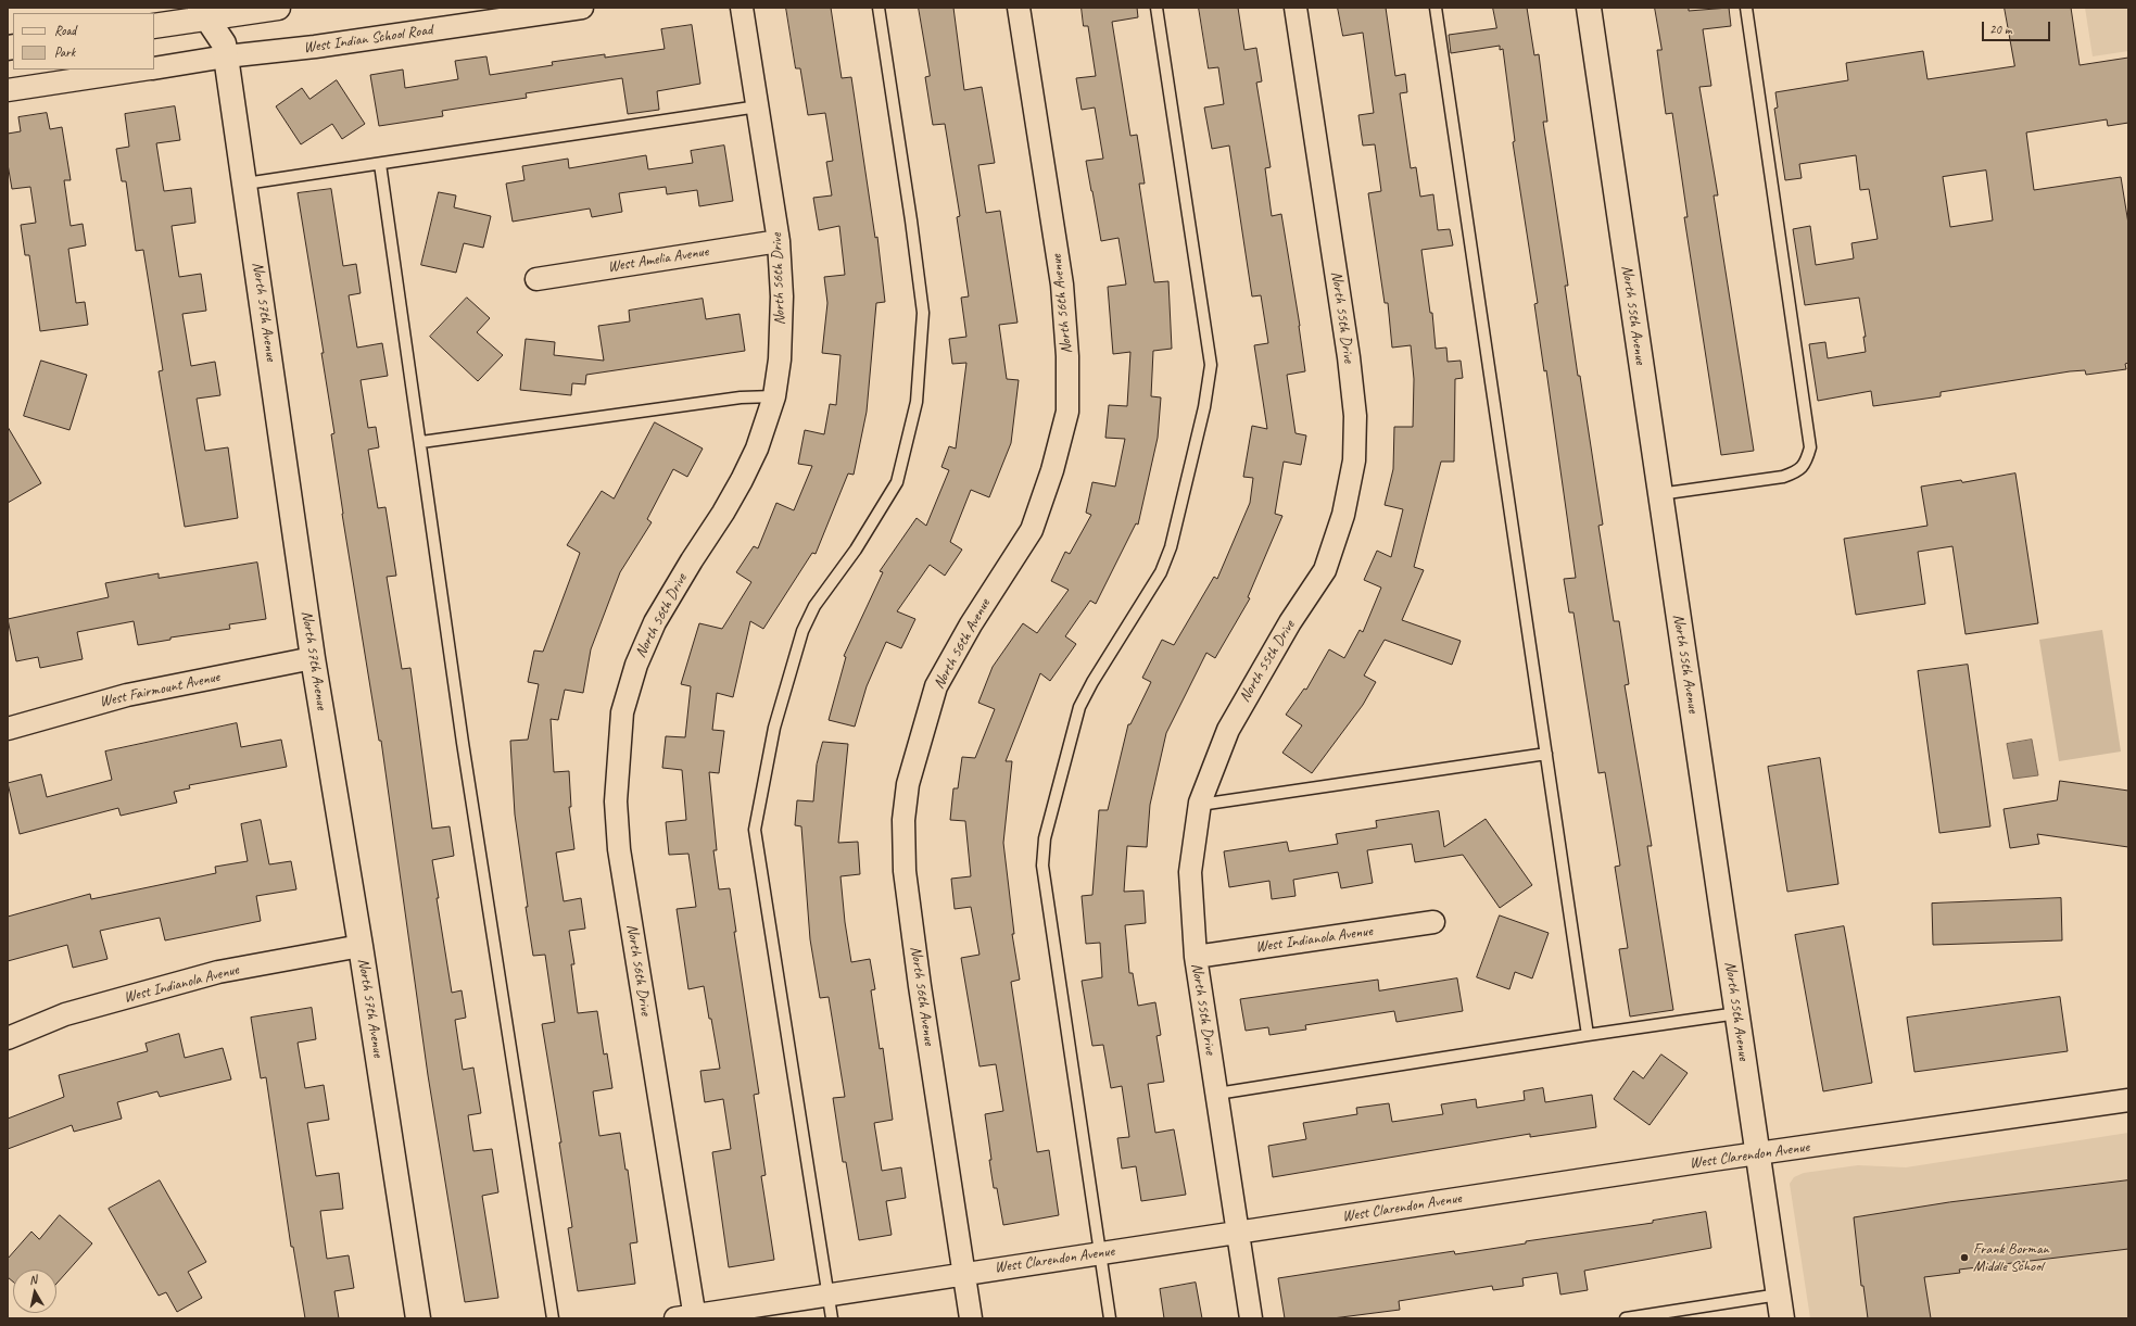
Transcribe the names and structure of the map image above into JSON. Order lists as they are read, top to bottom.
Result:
{
  "streets": {
    "street": [
      "West Indian School Road",
      "West Amelia Avenue",
      "North 56th Drive",
      "North 56th Avenue",
      "North 57th Avenue",
      "North 55th Avenue",
      "North 55th Drive",
      "West Fairmount Avenue",
      "West Indianola Avenue",
      "West Clarendon Avenue"
    ]
  },
  "crossings": [
    ["West Indian School Road", "North 57th Avenue"],
    ["West Amelia Avenue", "North 56th Drive"],
    ["North 56th Drive", "West Clarendon Avenue"],
    ["North 56th Avenue", "West Clarendon Avenue"],
    ["North 57th Avenue", "West Fairmount Avenue"],
    ["North 57th Avenue", "West Indianola Avenue"],
    ["North 55th Avenue", "West Clarendon Avenue"],
    ["North 55th Drive", "West Indianola Avenue"],
    ["North 55th Drive", "West Clarendon Avenue"]
  ],
  "places": ["Frank Borman Middle School"],
  "legend": ["Road", "Park"],
  "scale_bar": "20 m",
  "north": "top"
}
